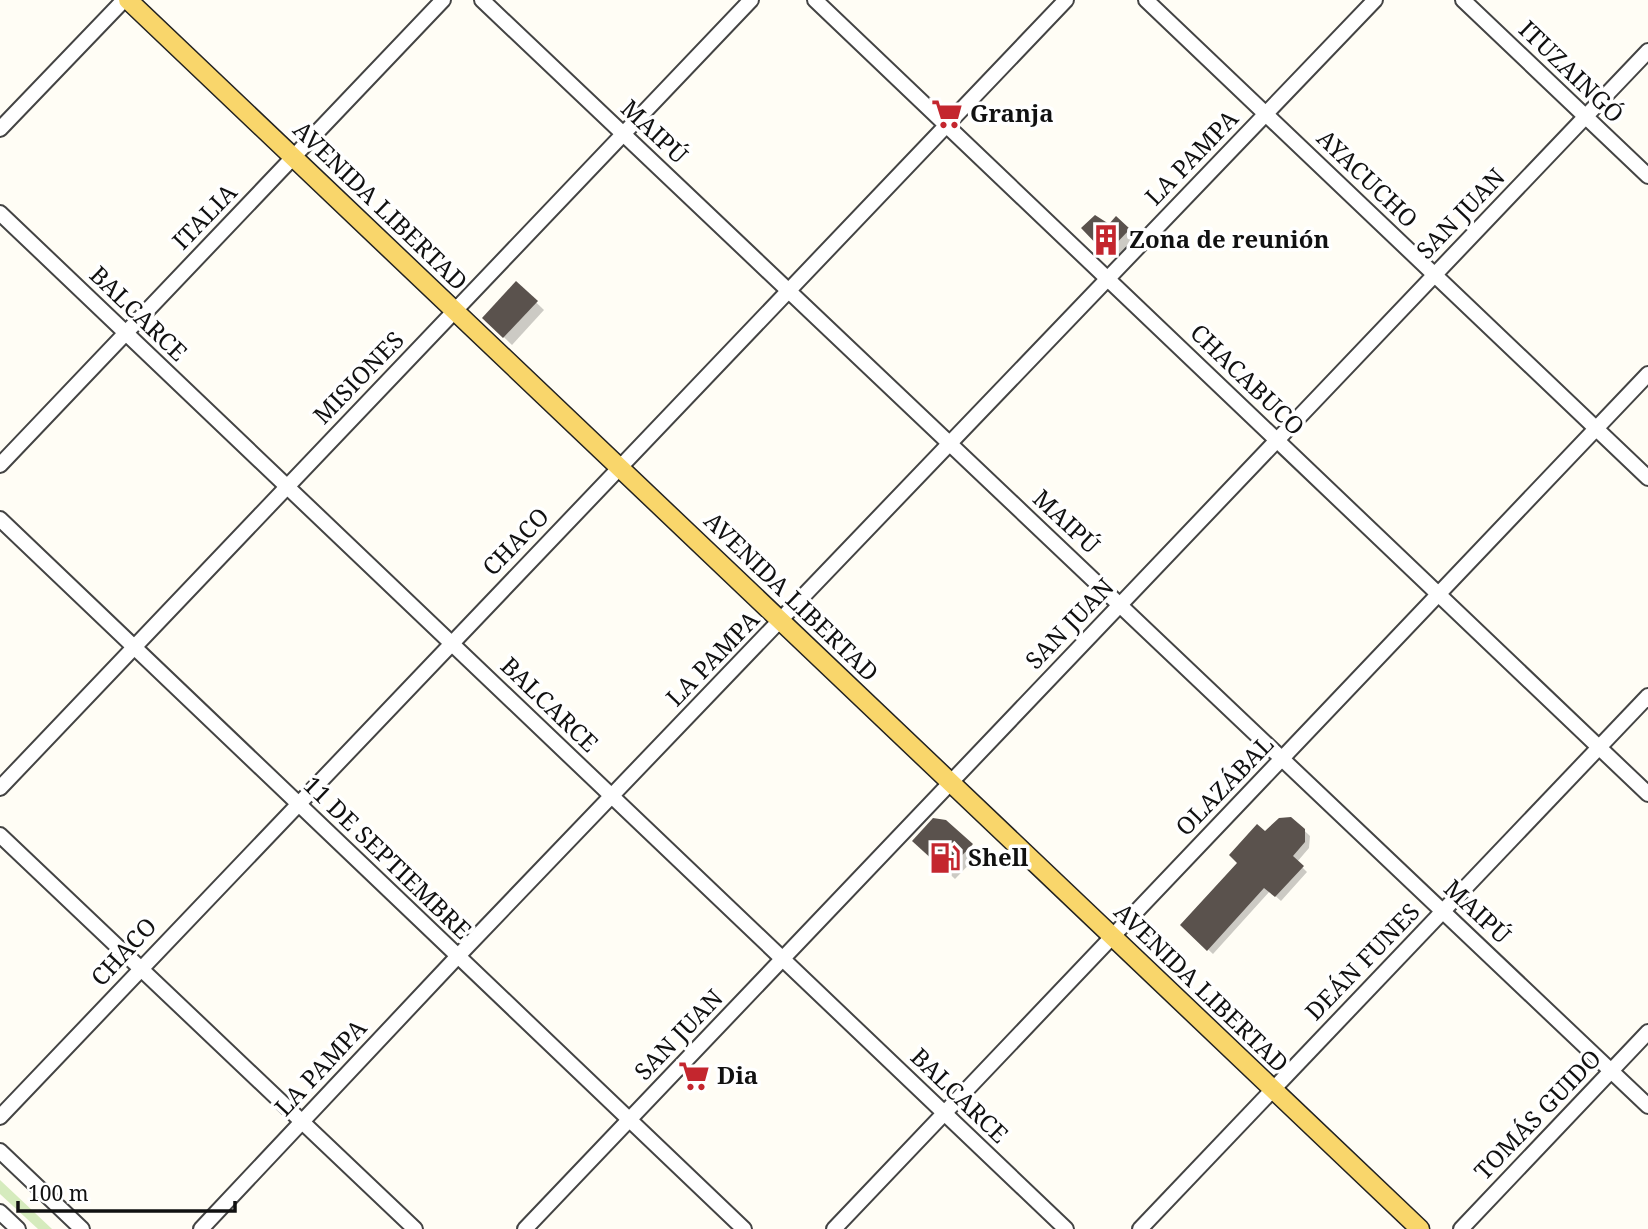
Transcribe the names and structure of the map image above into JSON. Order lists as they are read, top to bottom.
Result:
{
  "streets": {
    "main road": ["AVENIDA LIBERTAD"],
    "street": [
      "ITUZAINGÓ",
      "MAIPÚ",
      "LA PAMPA",
      "AYACUCHO",
      "SAN JUAN",
      "ITALIA",
      "BALCARCE",
      "MISIONES",
      "CHACABUCO",
      "CHACO",
      "OLAZÁBAL",
      "11 DE SEPTIEMBRE",
      "DEÁN FUNES",
      "TOMÁS GUIDO"
    ]
  },
  "crossings": [
    ["ITUZAINGÓ", "SAN JUAN"],
    ["MAIPÚ", "LA PAMPA"],
    ["MAIPÚ", "SAN JUAN"],
    ["MAIPÚ", "MISIONES"],
    ["MAIPÚ", "CHACO"],
    ["MAIPÚ", "OLAZÁBAL"],
    ["MAIPÚ", "DEÁN FUNES"],
    ["MAIPÚ", "TOMÁS GUIDO"],
    ["LA PAMPA", "AYACUCHO"],
    ["LA PAMPA", "AVENIDA LIBERTAD"],
    ["LA PAMPA", "BALCARCE"],
    ["LA PAMPA", "CHACABUCO"],
    ["LA PAMPA", "11 DE SEPTIEMBRE"],
    ["AYACUCHO", "SAN JUAN"],
    ["AYACUCHO", "OLAZÁBAL"],
    ["AVENIDA LIBERTAD", "SAN JUAN"],
    ["AVENIDA LIBERTAD", "ITALIA"],
    ["AVENIDA LIBERTAD", "MISIONES"],
    ["AVENIDA LIBERTAD", "CHACO"],
    ["AVENIDA LIBERTAD", "OLAZÁBAL"],
    ["AVENIDA LIBERTAD", "DEÁN FUNES"],
    ["SAN JUAN", "BALCARCE"],
    ["SAN JUAN", "CHACABUCO"],
    ["SAN JUAN", "11 DE SEPTIEMBRE"],
    ["ITALIA", "BALCARCE"],
    ["BALCARCE", "MISIONES"],
    ["BALCARCE", "CHACO"],
    ["BALCARCE", "OLAZÁBAL"],
    ["MISIONES", "11 DE SEPTIEMBRE"],
    ["CHACABUCO", "CHACO"],
    ["CHACABUCO", "OLAZÁBAL"],
    ["CHACABUCO", "DEÁN FUNES"],
    ["CHACO", "11 DE SEPTIEMBRE"]
  ],
  "places": {
    "supermarket": ["Granja", "Dia"],
    "building": ["Zona de reunión"],
    "fuel station": ["Shell"]
  },
  "scale_bar": "100 m"
}
